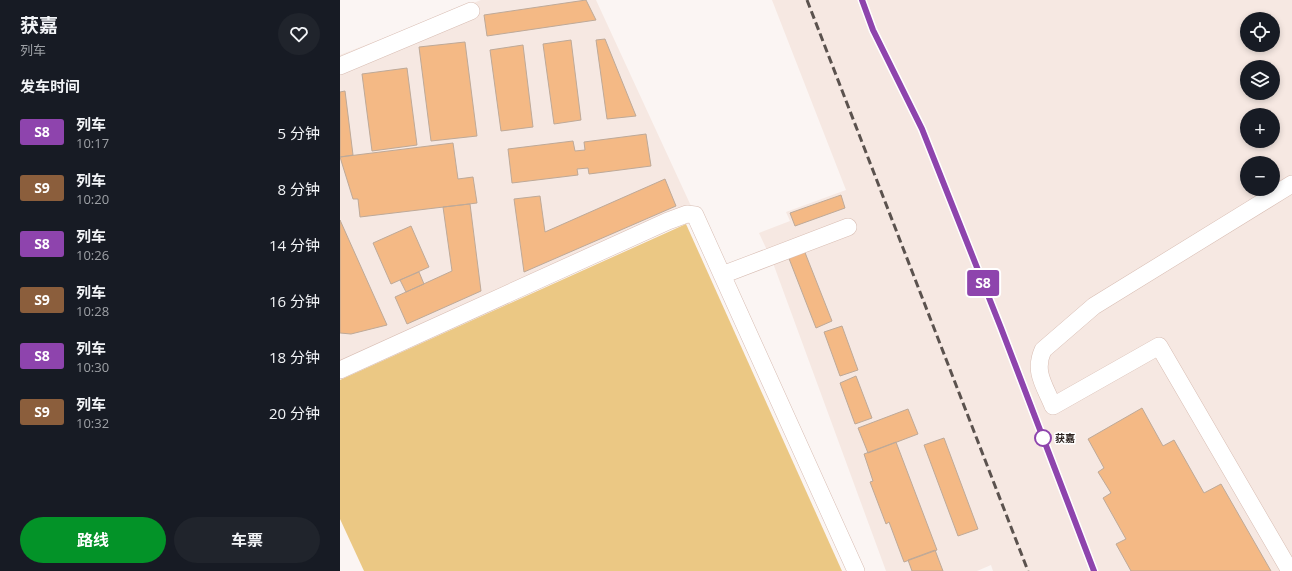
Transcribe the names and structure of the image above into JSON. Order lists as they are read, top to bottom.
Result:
{
  "places": ["获嘉"],
  "page": {
    "heading": [
      ["获嘉", "列车"],
      "发车时间"
    ],
    "on_map": "S8",
    "map_buttons": ["+", "−"],
    "list": [
      {
        "mark": "S8",
        "name": "列车",
        "note": "10:17",
        "value": "5 分钟"
      },
      {
        "mark": "S9",
        "name": "列车",
        "note": "10:20",
        "value": "8 分钟"
      },
      {
        "mark": "S8",
        "name": "列车",
        "note": "10:26",
        "value": "14 分钟"
      },
      {
        "mark": "S9",
        "name": "列车",
        "note": "10:28",
        "value": "16 分钟"
      },
      {
        "mark": "S8",
        "name": "列车",
        "note": "10:30",
        "value": "18 分钟"
      },
      {
        "mark": "S9",
        "name": "列车",
        "note": "10:32",
        "value": "20 分钟"
      }
    ],
    "buttons": ["路线", "车票"]
  }
}
